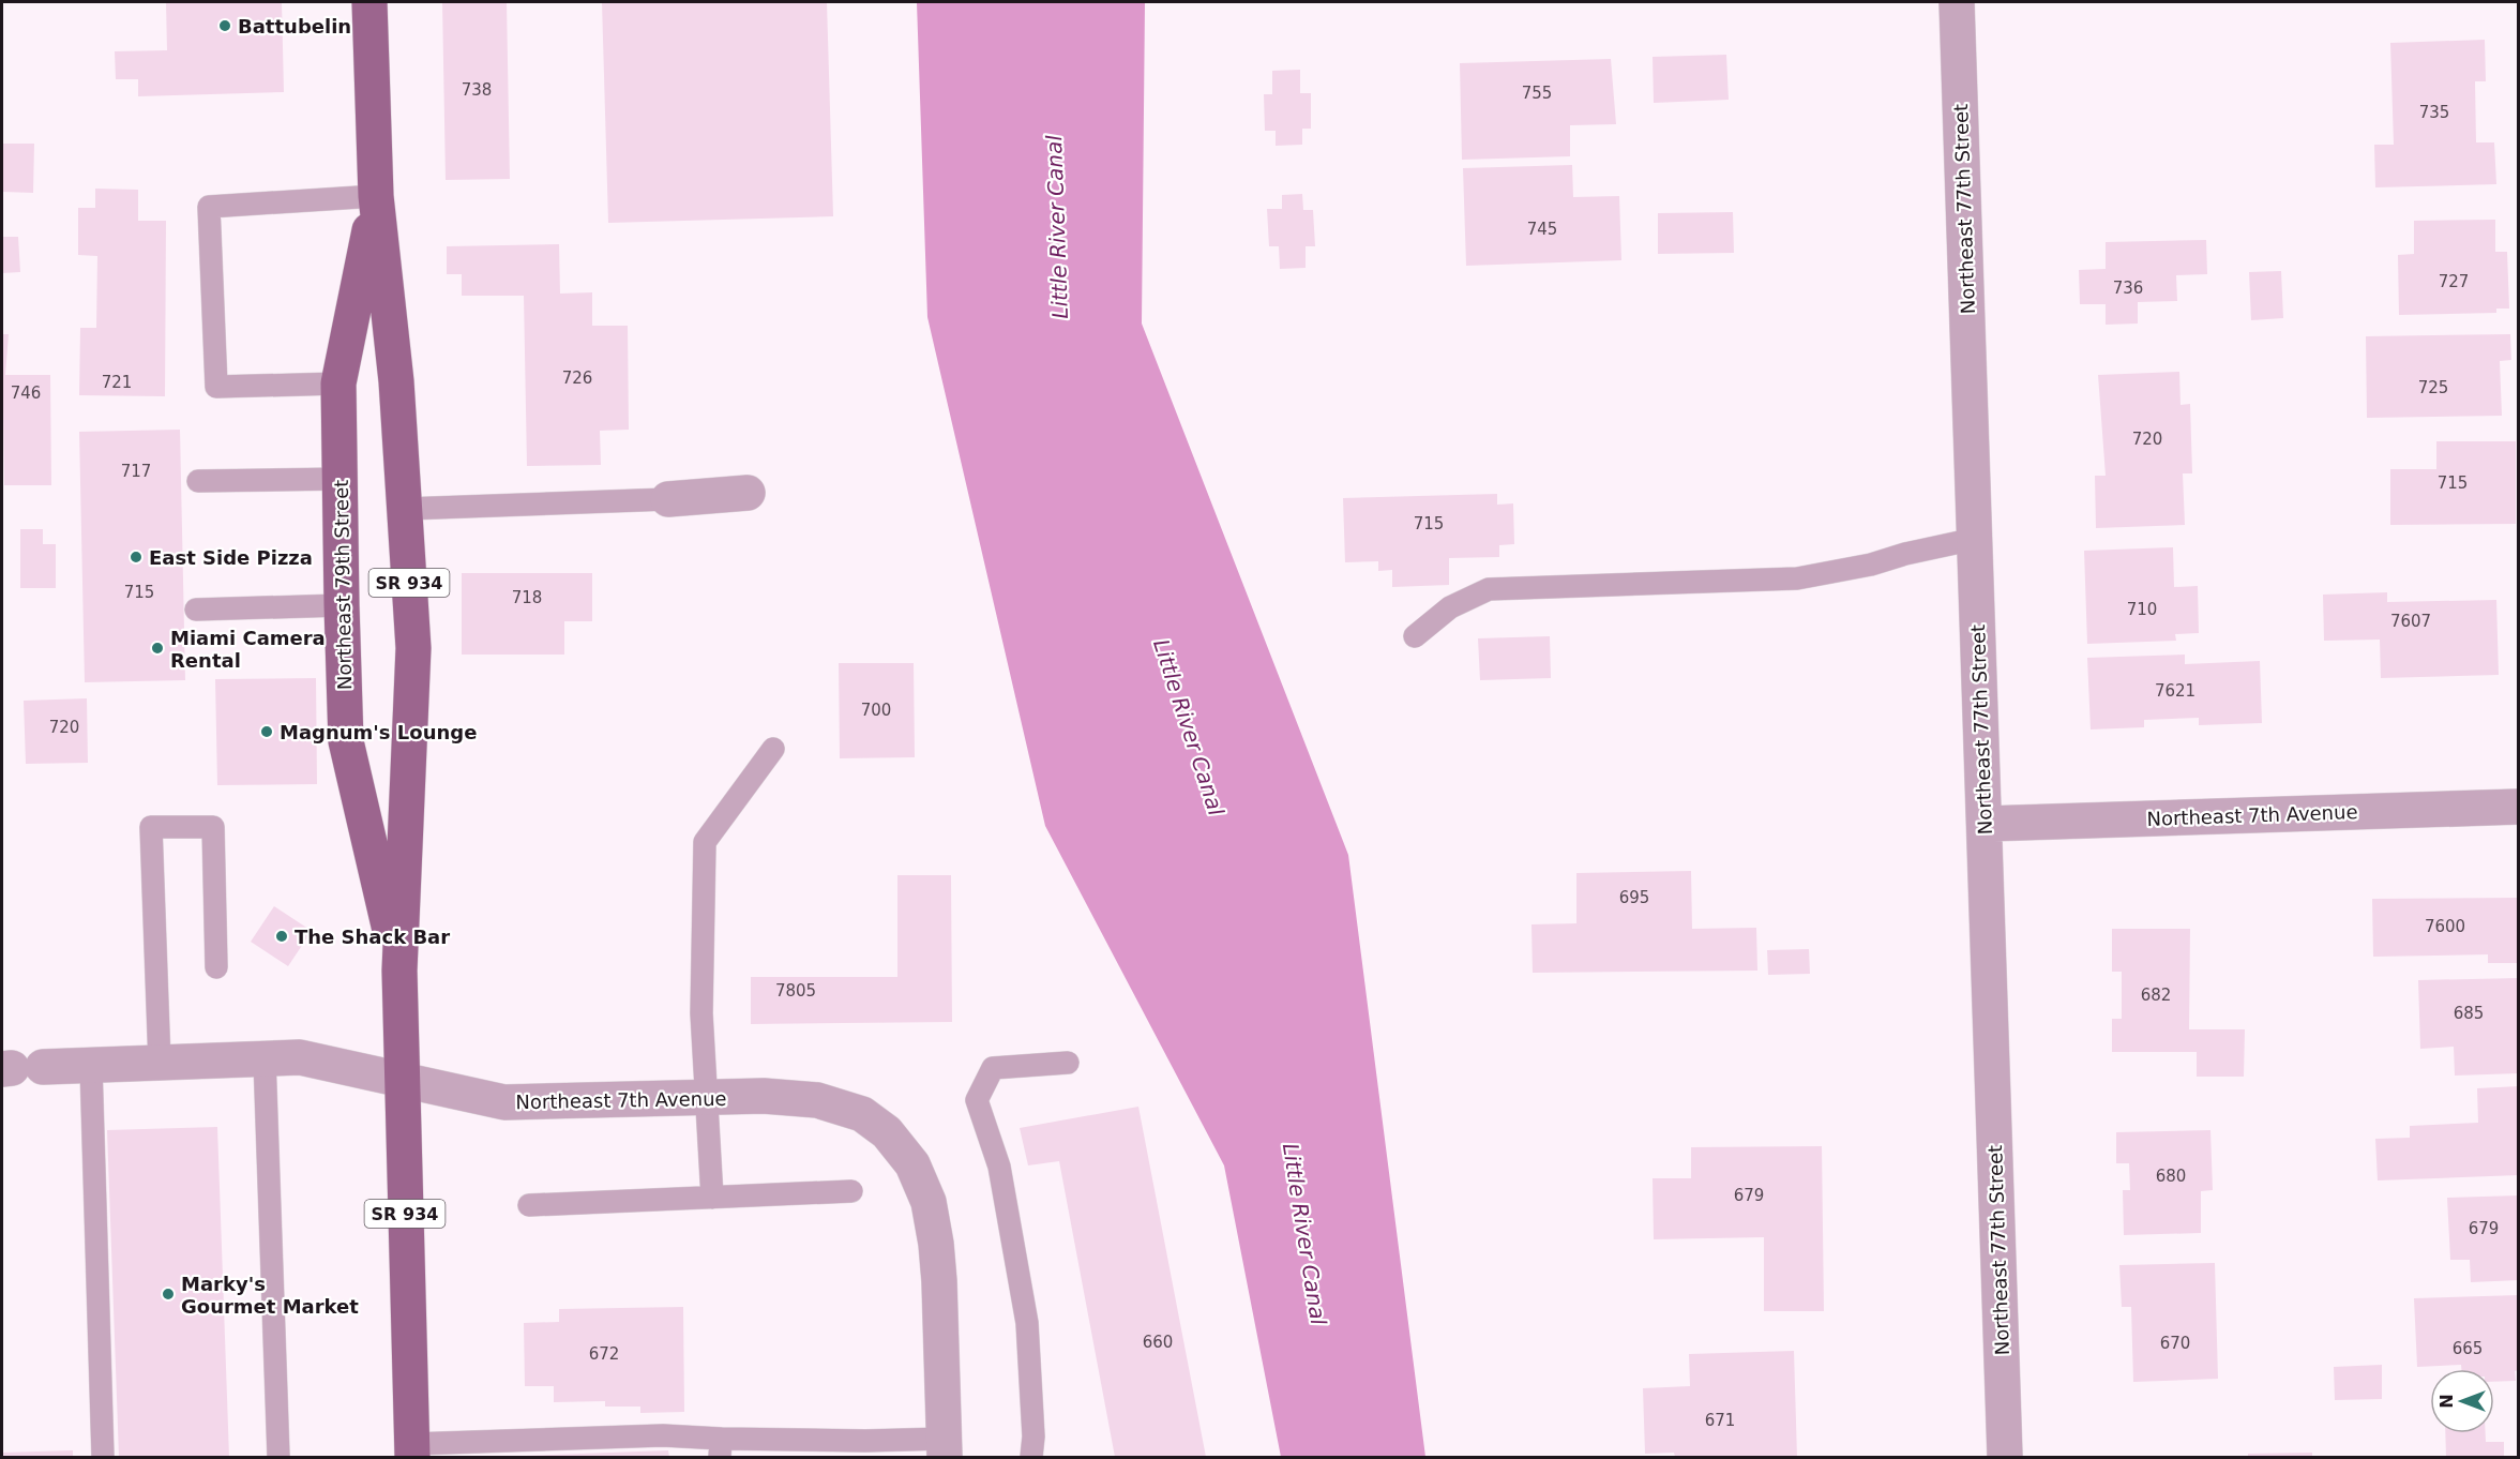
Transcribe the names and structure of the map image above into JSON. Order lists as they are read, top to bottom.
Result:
{
  "streets": {
    "main road": ["SR 934", "Northeast 79th Street"],
    "street": ["Northeast 77th Street", "Northeast 7th Avenue"]
  },
  "crossings": [
    ["Northeast 77th Street", "Northeast 7th Avenue"],
    ["Northeast 79th Street", "Northeast 7th Avenue"]
  ],
  "water": ["Little River Canal"],
  "places": [
    "Battubelin",
    "East Side Pizza",
    "Miami Camera Rental",
    "Magnum's Lounge",
    "The Shack Bar",
    "Marky's Gourmet Market"
  ],
  "house_numbers": [
    "738",
    "755",
    "735",
    "745",
    "727",
    "736",
    "726",
    "721",
    "725",
    "746",
    "720",
    "717",
    "715",
    "715",
    "715",
    "718",
    "710",
    "7607",
    "7621",
    "700",
    "720",
    "695",
    "7600",
    "7805",
    "682",
    "685",
    "680",
    "679",
    "679",
    "660",
    "670",
    "665",
    "672",
    "671"
  ],
  "north": "left"
}
